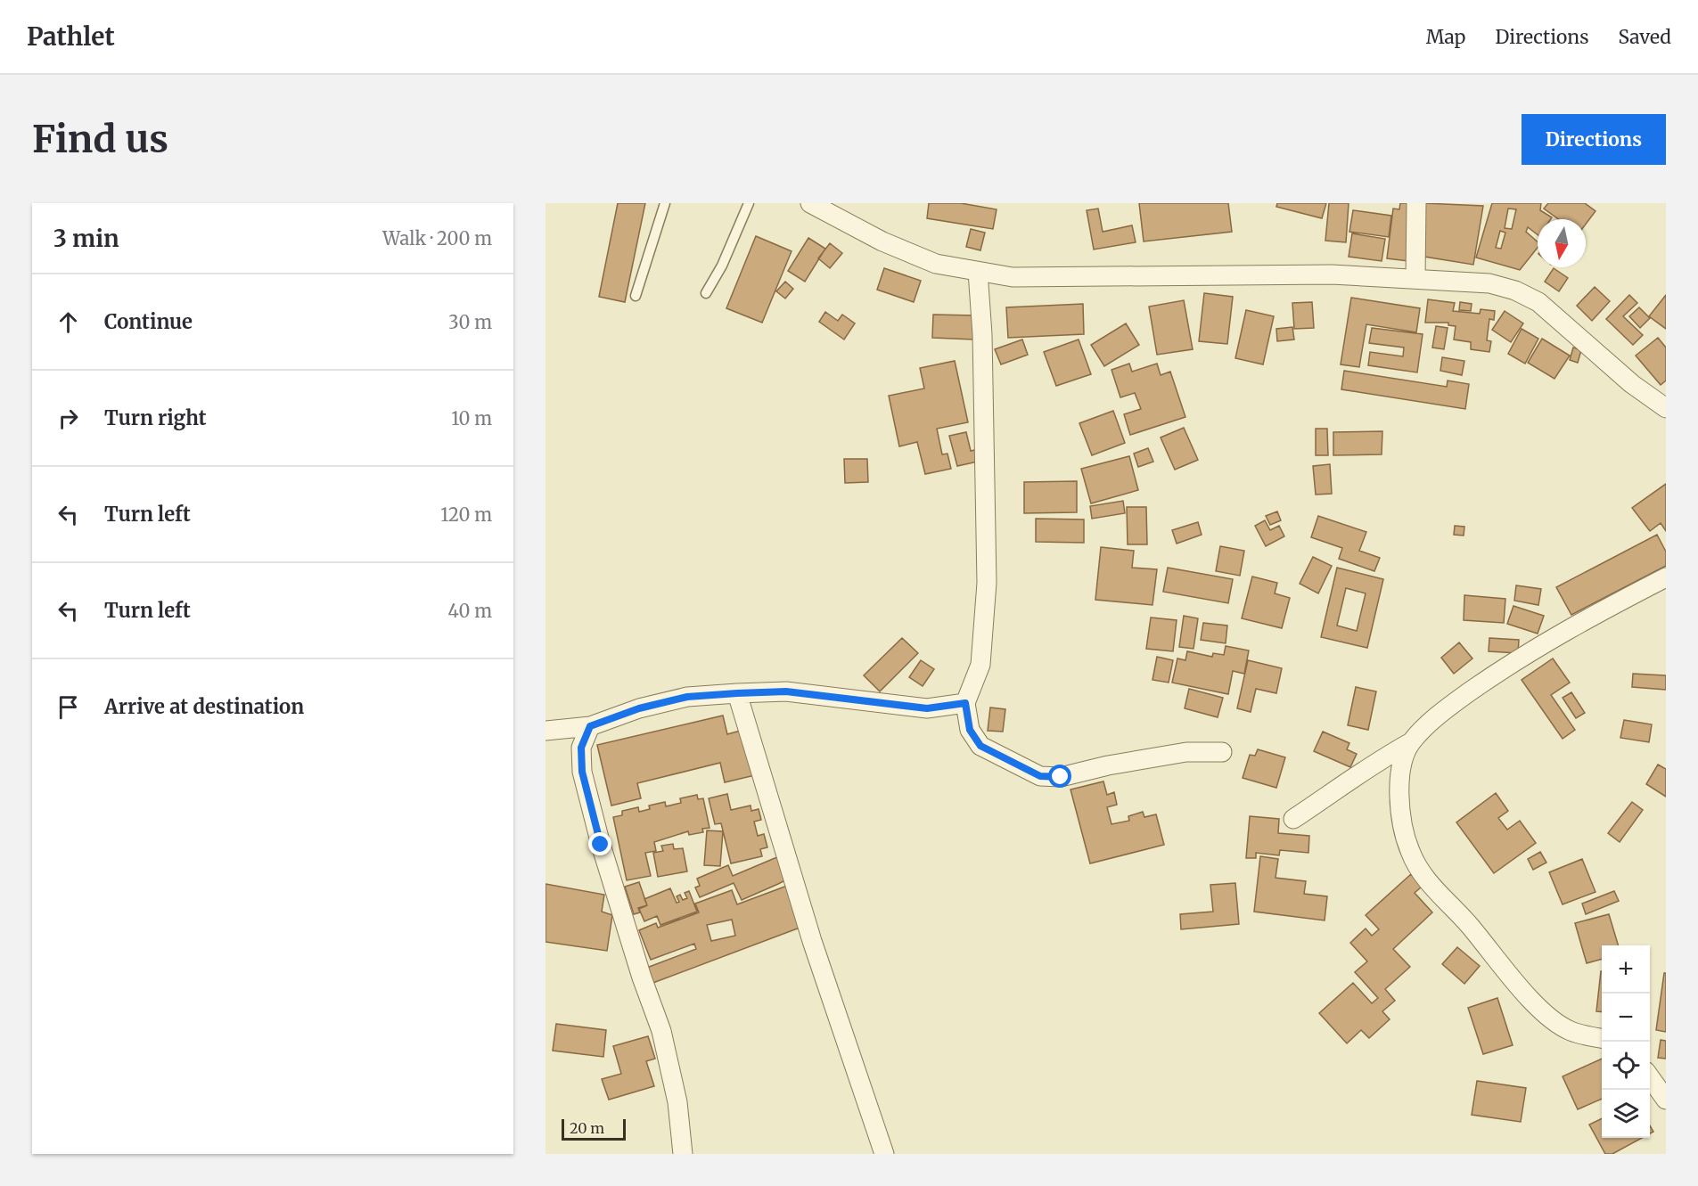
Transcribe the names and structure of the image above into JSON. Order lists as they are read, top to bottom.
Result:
{
  "scale_bar": "20 m",
  "north": "bottom",
  "page": {
    "header": "Pathlet",
    "nav": ["Map", "Directions", "Saved"],
    "buttons": "Directions",
    "title": "Find us",
    "heading": ["3 min", "Walk · 200 m"],
    "list": [
      ["Continue", "30 m"],
      ["Turn right", "10 m"],
      ["Turn left", "120 m"],
      ["Turn left", "40 m"],
      "Arrive at destination"
    ],
    "map_buttons": ["+", "−"],
    "scale": "20 m"
  }
}
